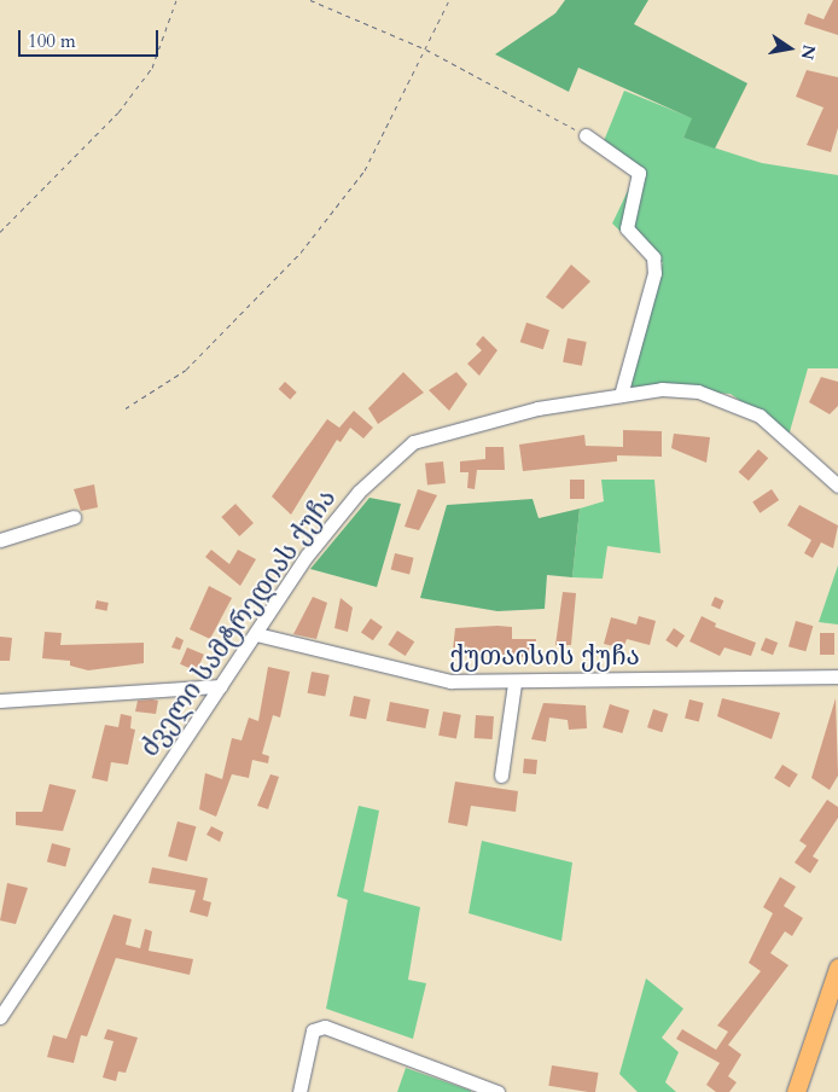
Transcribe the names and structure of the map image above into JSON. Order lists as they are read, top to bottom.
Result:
{
  "streets": {
    "street": ["ძველი სამტრედიას ქუჩა", "ქუთაისის ქუჩა"]
  },
  "crossings": [
    ["ძველი სამტრედიას ქუჩა", "ქუთაისის ქუჩა"]
  ],
  "scale_bar": "100 m",
  "north": "right"
}
